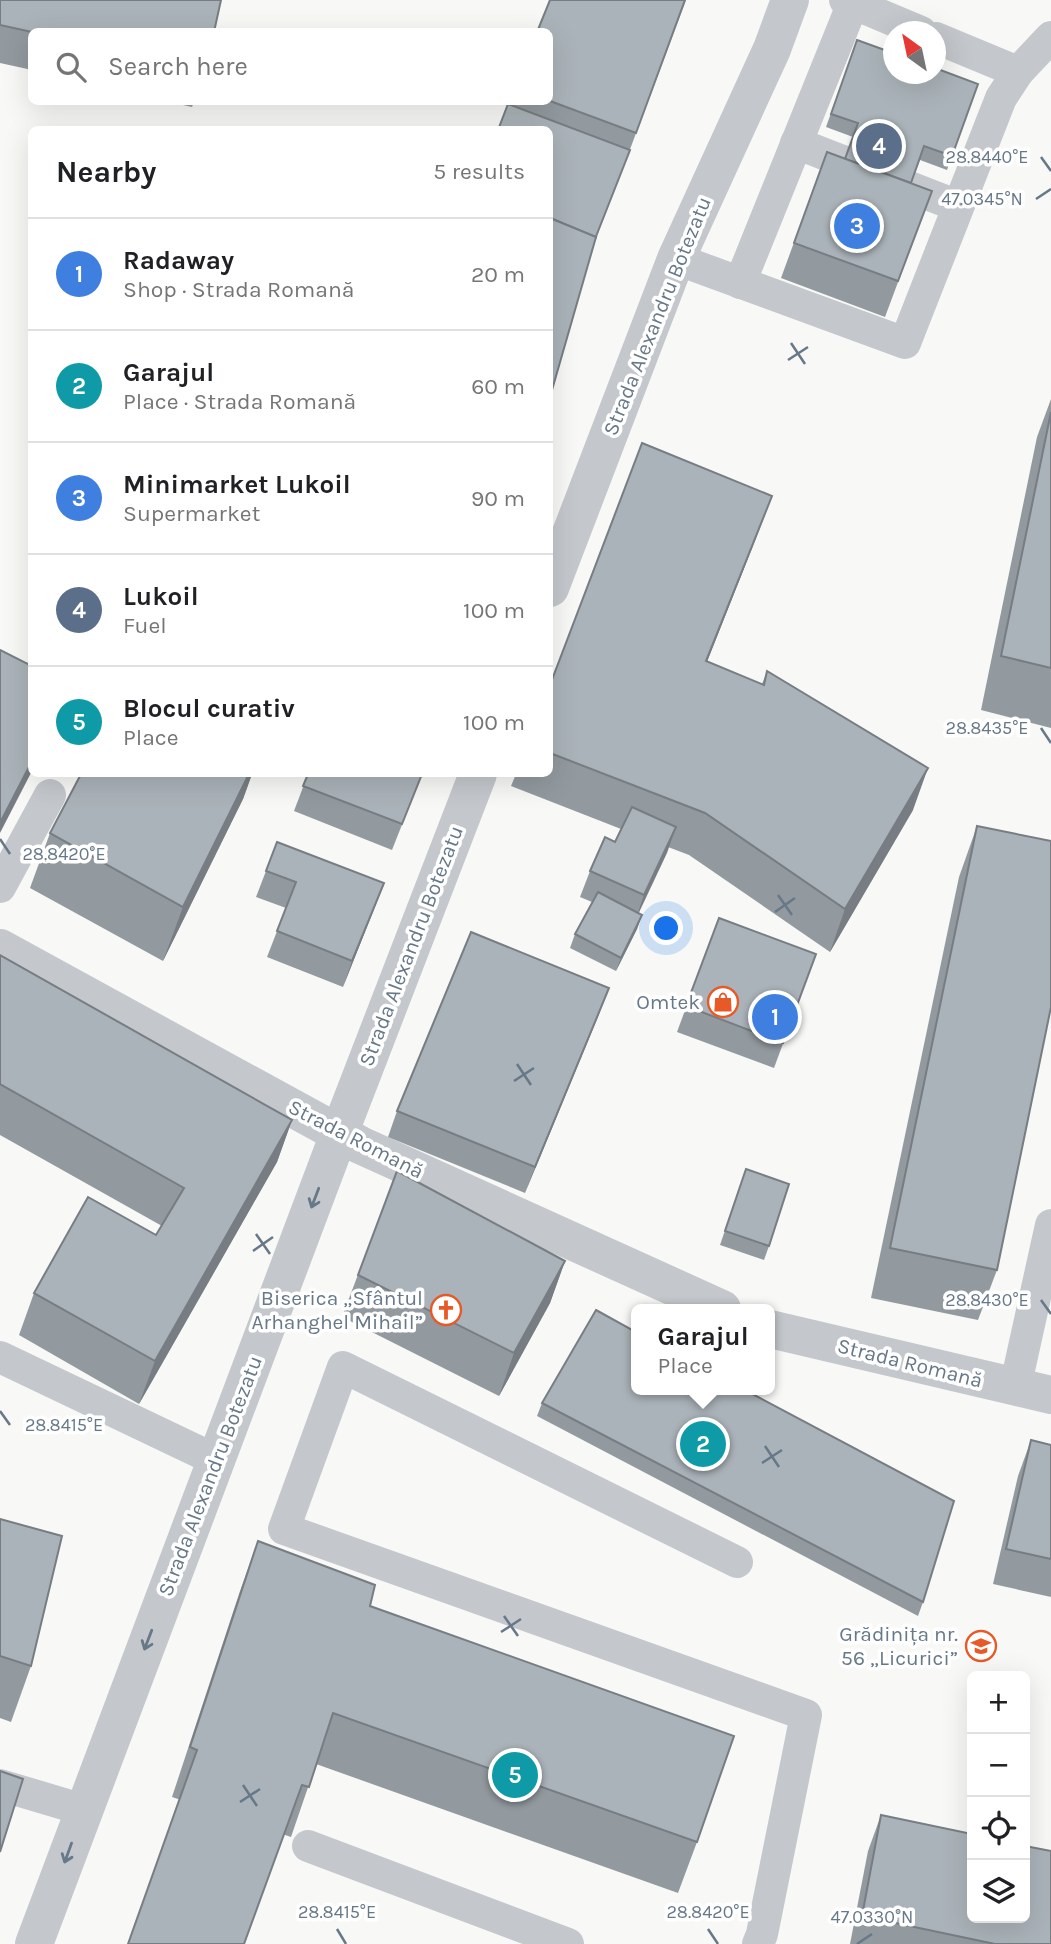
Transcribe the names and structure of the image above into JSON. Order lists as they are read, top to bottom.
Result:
{
  "streets": {
    "street": ["Strada Alexandru Botezatu", "Strada Romană"]
  },
  "crossings": [
    ["Strada Alexandru Botezatu", "Strada Romană"]
  ],
  "one_way": ["Strada Alexandru Botezatu"],
  "places": {
    "shop": ["Omtek"],
    "church": ["Biserica „Sfântul Arhanghel Mihail”"],
    "school or university": ["Grădinița nr. 56 „Licurici”"]
  },
  "north": "top left",
  "page": {
    "search": "Search here",
    "pins": [
      "4",
      "3",
      "1",
      "2",
      "5"
    ],
    "heading": ["Nearby", "5 results"],
    "list": [
      {
        "mark": "1",
        "name": "Radaway",
        "note": "Shop · Strada Romană",
        "value": "20 m"
      },
      {
        "mark": "2",
        "name": "Garajul",
        "note": "Place · Strada Romană",
        "value": "60 m"
      },
      {
        "mark": "3",
        "name": "Minimarket Lukoil",
        "note": "Supermarket",
        "value": "90 m"
      },
      {
        "mark": "4",
        "name": "Lukoil",
        "note": "Fuel",
        "value": "100 m"
      },
      {
        "mark": "5",
        "name": "Blocul curativ",
        "note": "Place",
        "value": "100 m"
      }
    ],
    "popup": ["Garajul", "Place"],
    "map_buttons": ["+", "−"]
  },
  "coordinates": [
    "28.8440°E",
    "47.0345°N",
    "28.8435°E",
    "28.8420°E",
    "28.8430°E",
    "28.8415°E",
    "47.0330°N"
  ]
}
